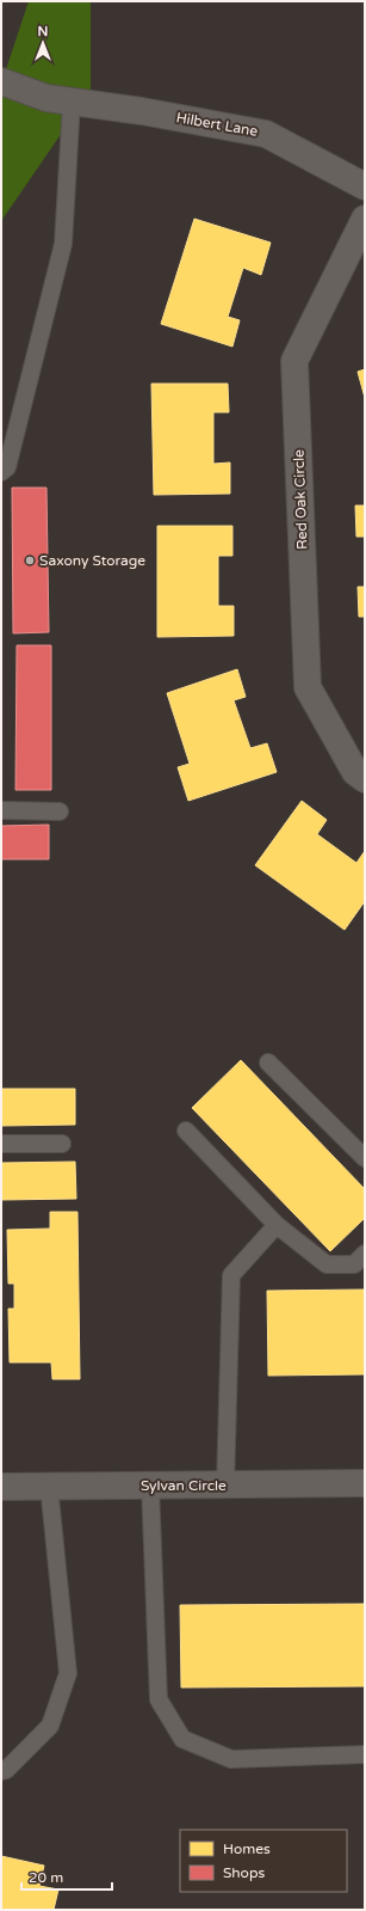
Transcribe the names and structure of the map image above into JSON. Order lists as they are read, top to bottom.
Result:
{
  "streets": {
    "street": ["Hilbert Lane", "Red Oak Circle", "Sylvan Circle"]
  },
  "places": ["Saxony Storage"],
  "legend": ["Homes", "Shops"],
  "scale_bar": "20 m",
  "north": "top"
}
